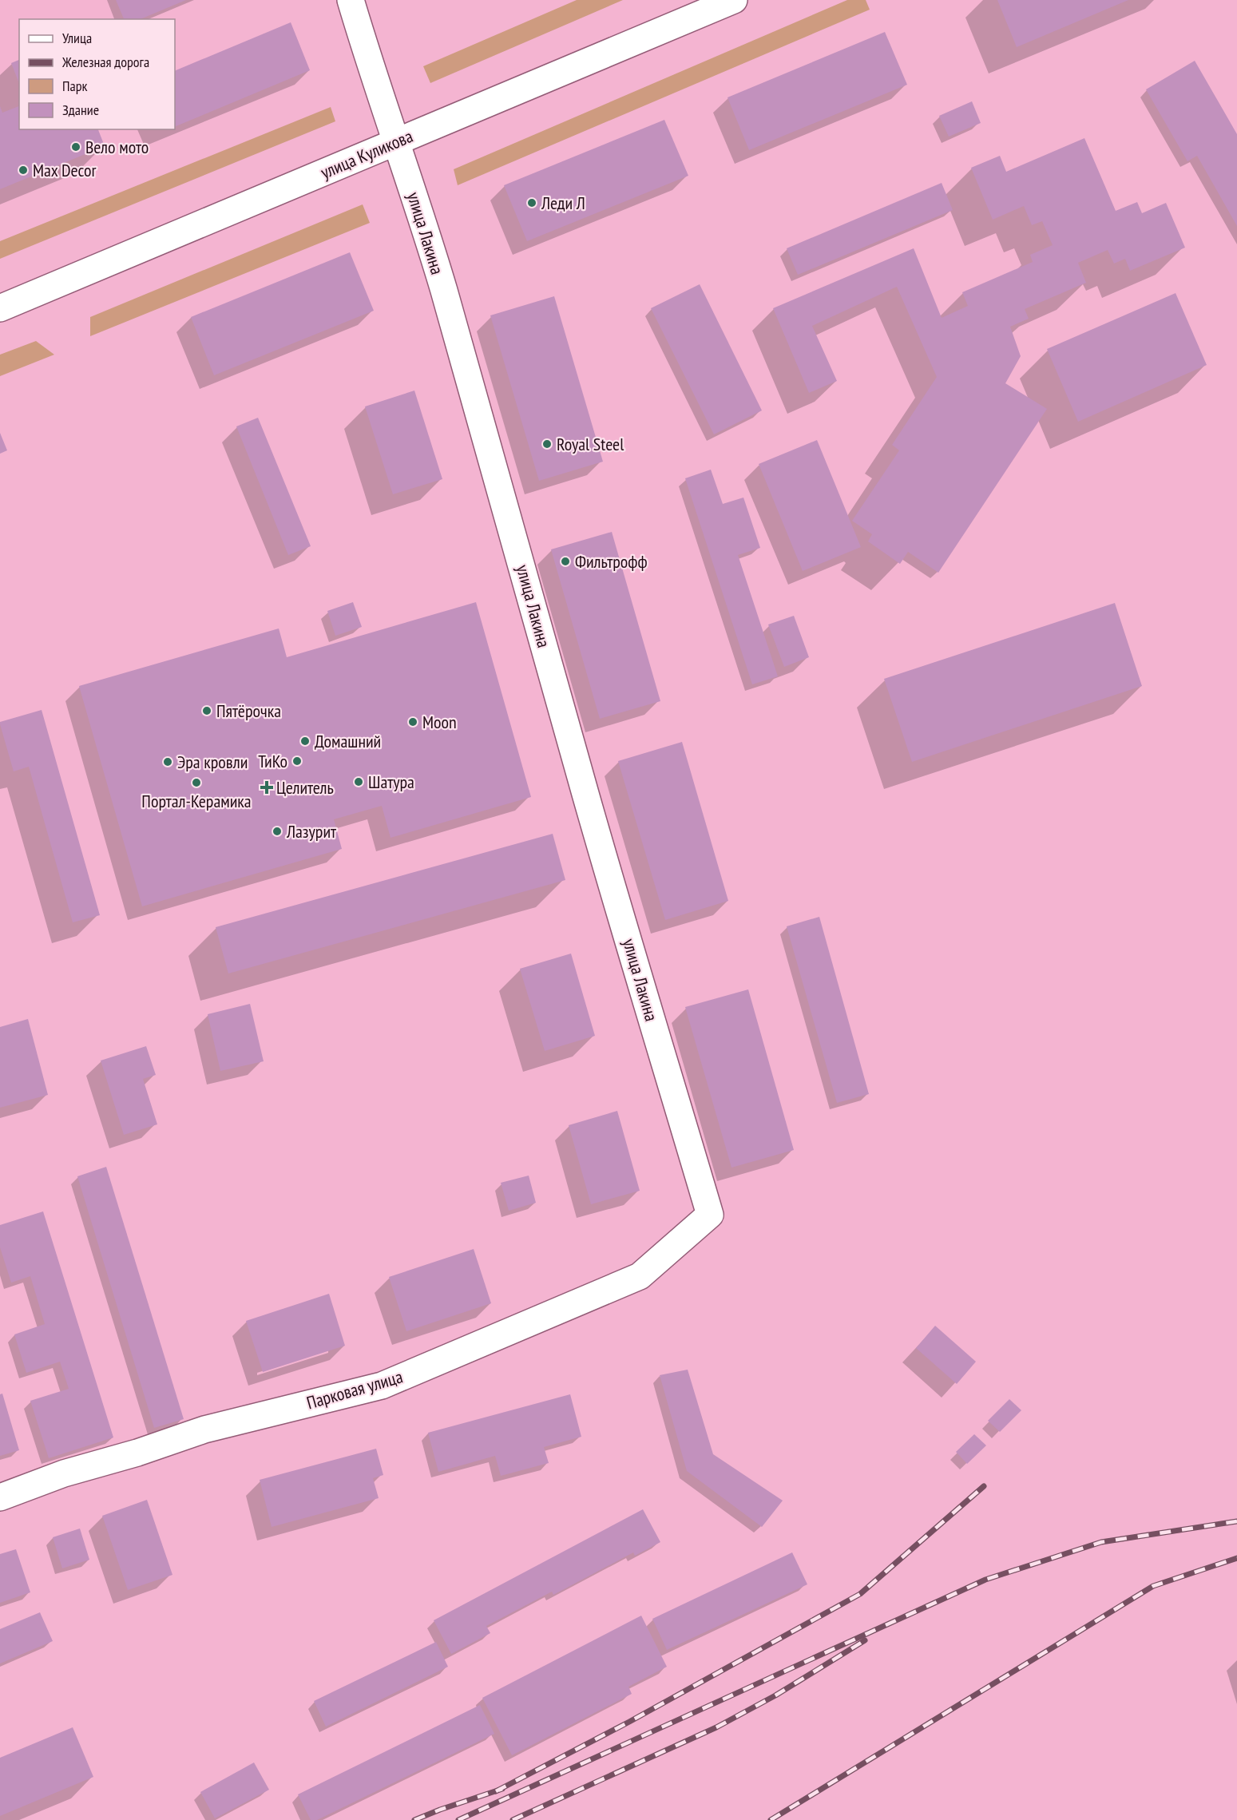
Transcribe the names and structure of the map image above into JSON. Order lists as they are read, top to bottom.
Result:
{
  "streets": {
    "street": ["улица Куликова", "улица Лакина", "Парковая улица"]
  },
  "crossings": [
    ["улица Куликова", "улица Лакина"],
    ["улица Лакина", "Парковая улица"]
  ],
  "places": {
    "other": [
      "Вело мото",
      "Max Decor",
      "Леди Л",
      "Royal Steel",
      "Фильтрофф",
      "Пятёрочка",
      "Moon",
      "Домашний",
      "ТиКо",
      "Эра кровли",
      "Шатура",
      "Портал-Керамика",
      "Лазурит"
    ],
    "health": ["Целитель"]
  },
  "legend": [
    "Улица",
    "Железная дорога",
    "Парк",
    "Здание"
  ]
}
